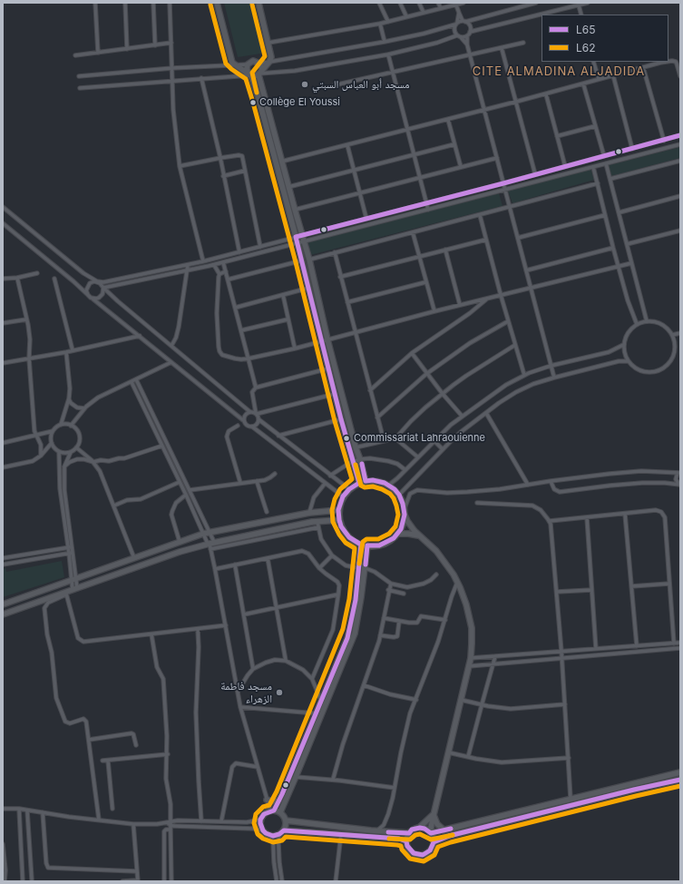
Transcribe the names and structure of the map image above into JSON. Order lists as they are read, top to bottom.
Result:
{
  "districts": ["CITE ALMADINA ALJADIDA"],
  "places": [
    "مسجد أبو العباس السبتي",
    "Collège El Youssi",
    "Commissariat Lahraouienne",
    "مسجد فاطمة الزهراء"
  ],
  "lines": ["transit line L62", "transit line L65"],
  "legend": ["L65", "L62"]
}
